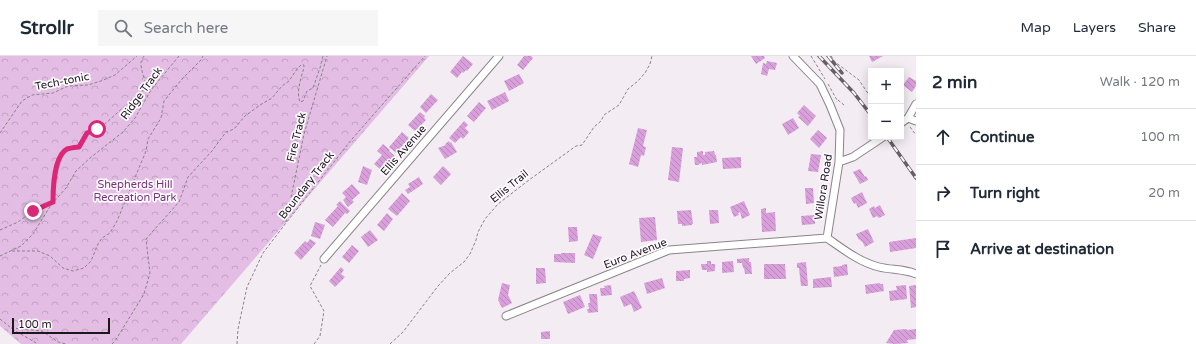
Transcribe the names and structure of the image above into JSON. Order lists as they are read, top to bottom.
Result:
{
  "streets": {
    "street": ["Ellis Avenue", "Willora Road", "Euro Avenue"],
    "path": [
      "Tech-tonic",
      "Ridge Track",
      "Fire Track",
      "Boundary Track",
      "Ellis Trail"
    ]
  },
  "crossings": [
    ["Fire Track", "Boundary Track"],
    ["Willora Road", "Euro Avenue"]
  ],
  "parks": ["Shepherds Hill Recreation Park"],
  "scale_bar": "100 m",
  "page": {
    "header": "Strollr",
    "search": "Search here",
    "nav": ["Map", "Layers", "Share"],
    "heading": ["2 min", "Walk · 120 m"],
    "map_buttons": ["+", "−"],
    "list": [
      ["Continue", "100 m"],
      ["Turn right", "20 m"],
      "Arrive at destination"
    ],
    "scale": "100 m"
  }
}
